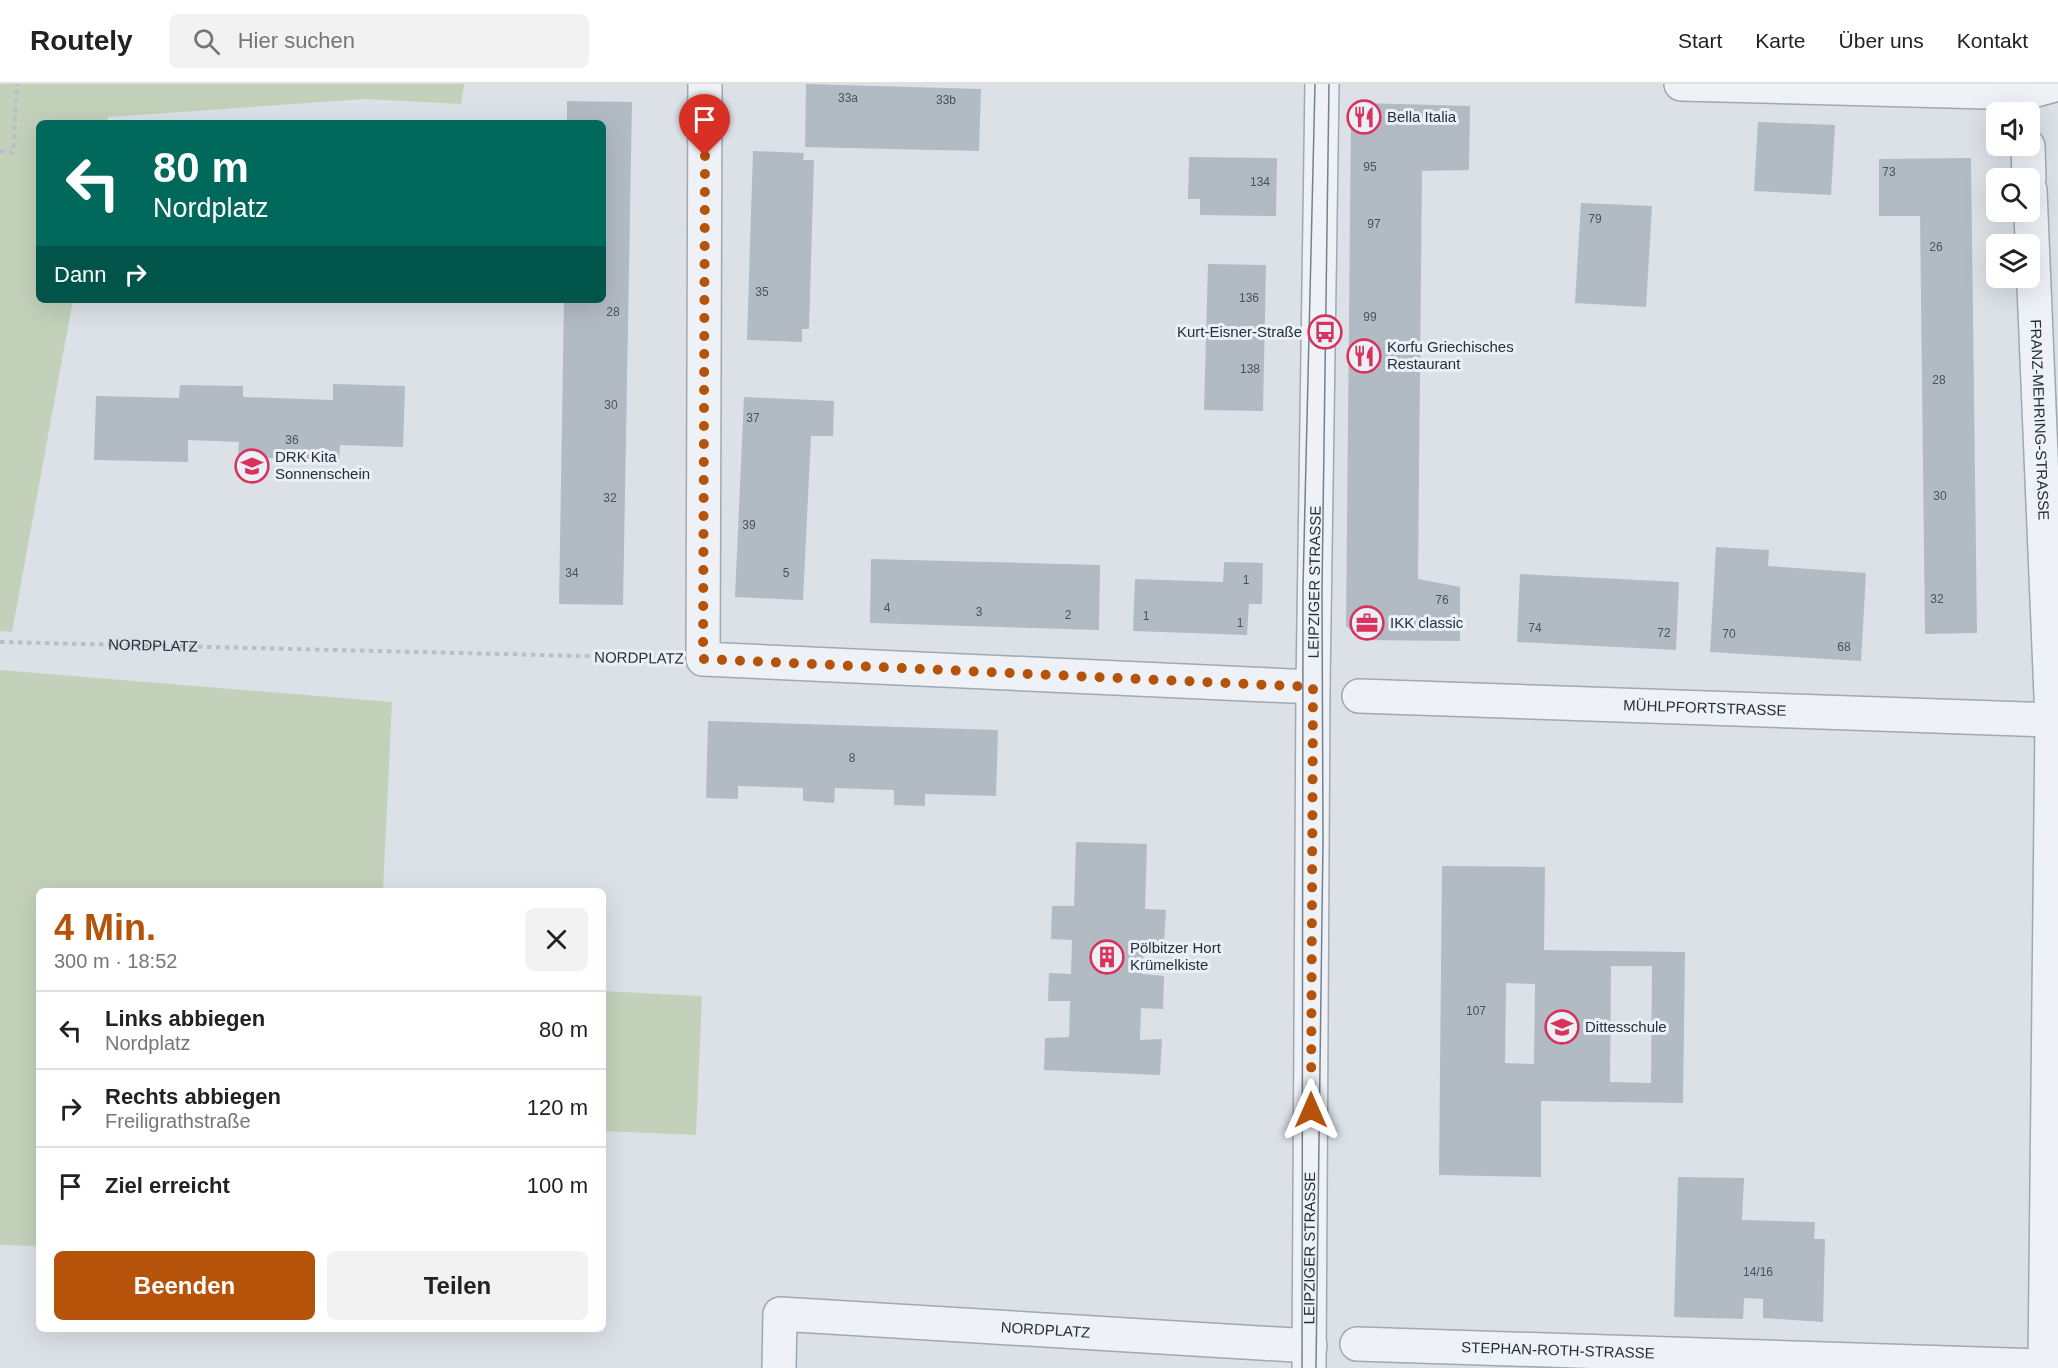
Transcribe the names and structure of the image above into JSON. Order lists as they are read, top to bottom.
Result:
{
  "streets": {
    "street": [
      "FRANZ-MEHRING-STRASSE",
      "LEIPZIGER STRASSE",
      "NORDPLATZ",
      "MÜHLPFORTSTRASSE",
      "STEPHAN-ROTH-STRASSE"
    ]
  },
  "crossings": [
    ["FRANZ-MEHRING-STRASSE", "MÜHLPFORTSTRASSE"],
    ["FRANZ-MEHRING-STRASSE", "STEPHAN-ROTH-STRASSE"],
    ["LEIPZIGER STRASSE", "NORDPLATZ"]
  ],
  "places": {
    "restaurant": ["Bella Italia", "Korfu Griechisches Restaurant"],
    "bus stop": ["Kurt-Eisner-Straße"],
    "school or university": ["DRK Kita Sonnenschein", "Dittesschule"],
    "office": ["IKK classic"],
    "building": ["Pölbitzer Hort Krümelkiste"]
  },
  "house_numbers": [
    "33a",
    "33b",
    "95",
    "73",
    "134",
    "79",
    "97",
    "26",
    "35",
    "136",
    "28",
    "99",
    "138",
    "28",
    "30",
    "37",
    "36",
    "30",
    "32",
    "39",
    "34",
    "5",
    "1",
    "32",
    "76",
    "4",
    "3",
    "2",
    "1",
    "1",
    "74",
    "72",
    "70",
    "68",
    "8",
    "107",
    "14/16"
  ],
  "page": {
    "header": "Routely",
    "search": "Hier suchen",
    "nav": [
      "Start",
      "Karte",
      "Über uns",
      "Kontakt"
    ],
    "turn": ["80 m", "Nordplatz"],
    "then": "Dann",
    "heading": ["4 Min.", "300 m · 18:52"],
    "list": [
      {
        "name": "Links abbiegen",
        "note": "Nordplatz",
        "value": "80 m"
      },
      {
        "name": "Rechts abbiegen",
        "note": "Freiligrathstraße",
        "value": "120 m"
      },
      {
        "name": "Ziel erreicht",
        "value": "100 m"
      }
    ],
    "buttons": ["Beenden", "Teilen"]
  }
}
